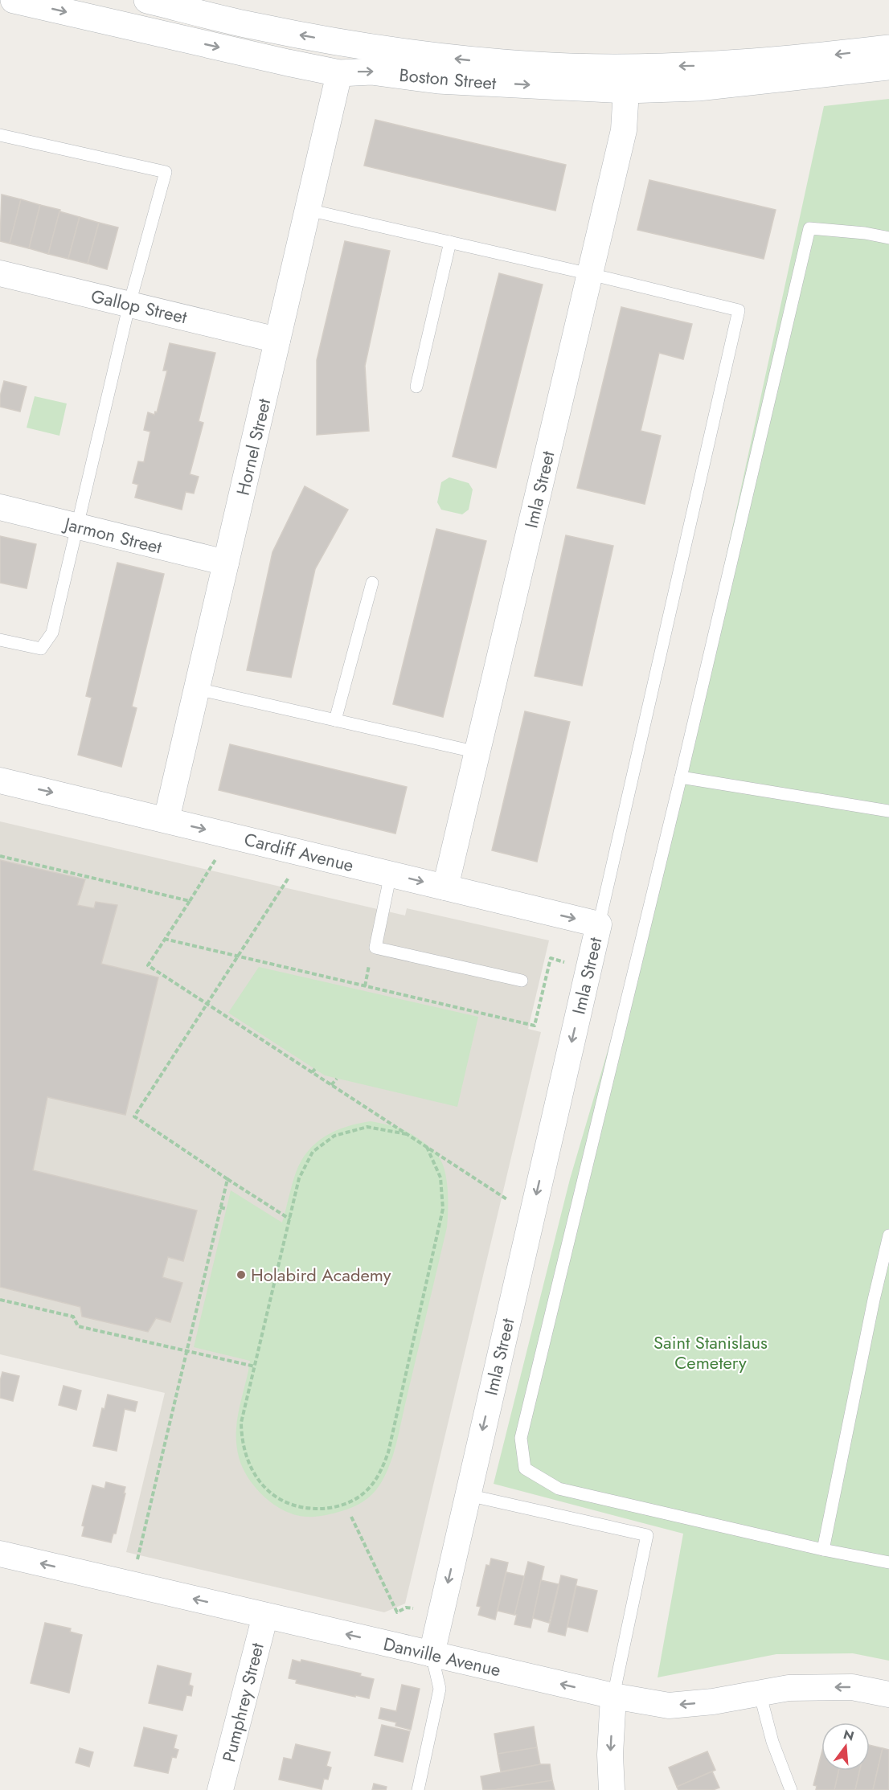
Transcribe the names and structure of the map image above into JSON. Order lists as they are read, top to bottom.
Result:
{
  "streets": {
    "main road": ["Boston Street"],
    "street": [
      "Gallop Street",
      "Hornel Street",
      "Imla Street",
      "Jarmon Street",
      "Cardiff Avenue",
      "Danville Avenue",
      "Pumphrey Street"
    ]
  },
  "crossings": [
    ["Boston Street", "Hornel Street"],
    ["Boston Street", "Imla Street"],
    ["Gallop Street", "Hornel Street"],
    ["Hornel Street", "Jarmon Street"],
    ["Hornel Street", "Cardiff Avenue"],
    ["Imla Street", "Cardiff Avenue"],
    ["Imla Street", "Danville Avenue"],
    ["Danville Avenue", "Pumphrey Street"]
  ],
  "one_way": ["Imla Street", "Cardiff Avenue", "Danville Avenue"],
  "parks": ["Saint Stanislaus Cemetery"],
  "places": ["Holabird Academy"],
  "north": "top"
}
